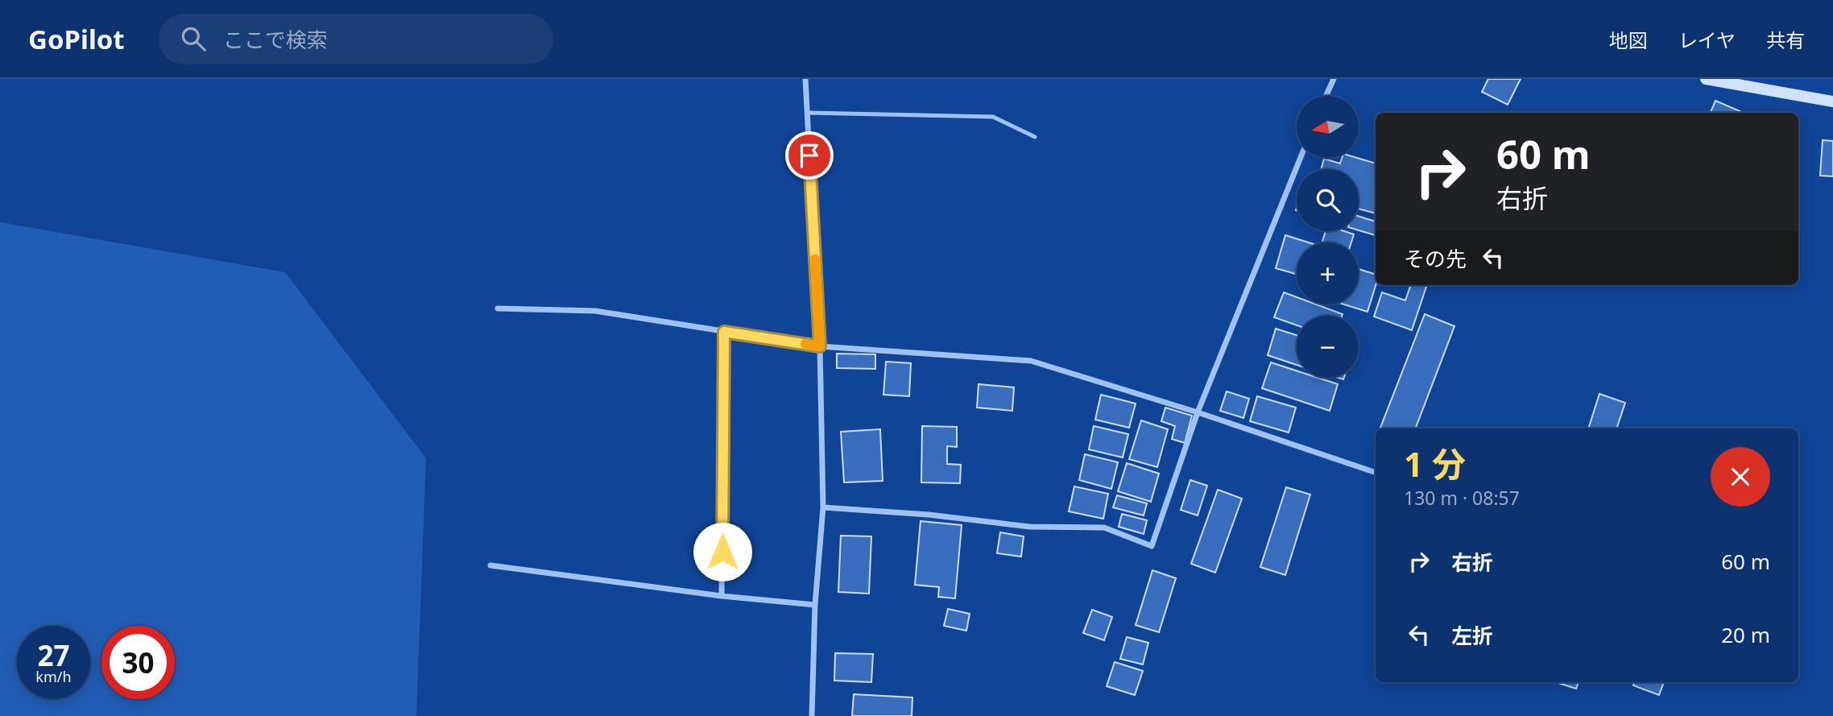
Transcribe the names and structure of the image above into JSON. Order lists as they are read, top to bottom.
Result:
{
  "north": "left",
  "page": {
    "header": "GoPilot",
    "search": "ここで検索",
    "nav": ["地図", "レイヤ", "共有"],
    "map_buttons": ["+", "−"],
    "turn": ["60 m", "右折"],
    "then": "その先",
    "heading": ["1 分", "130 m · 08:57"],
    "list": [
      {
        "name": "右折",
        "value": "60 m"
      },
      {
        "name": "左折",
        "value": "20 m"
      }
    ],
    "speed": "27 km/h",
    "limit": "30"
  }
}
